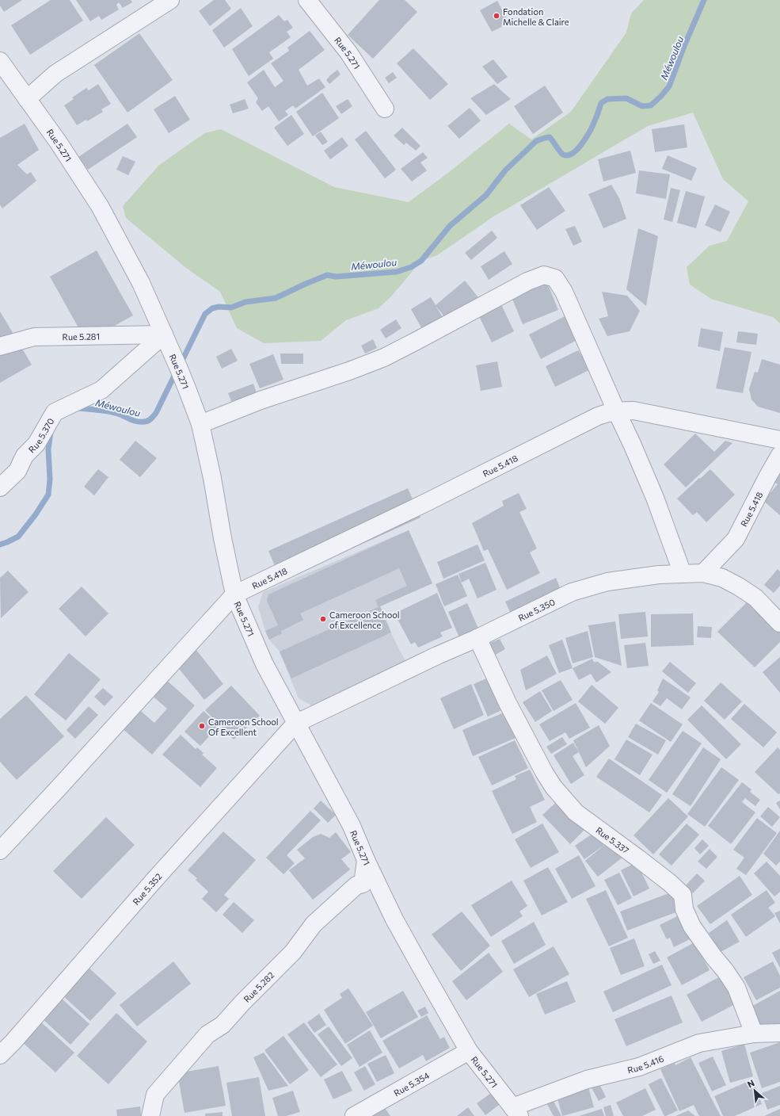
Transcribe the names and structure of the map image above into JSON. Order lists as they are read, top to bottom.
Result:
{
  "streets": {
    "street": [
      "Rue 5.271",
      "Rue 5.281",
      "Rue 5.370",
      "Rue 5.418",
      "Rue 5.350",
      "Rue 5.337",
      "Rue 5.352",
      "Rue 5.282",
      "Rue 5.416",
      "Rue 5.354"
    ]
  },
  "crossings": [
    ["Rue 5.271", "Rue 5.281"],
    ["Rue 5.271", "Rue 5.370"],
    ["Rue 5.271", "Rue 5.418"],
    ["Rue 5.271", "Rue 5.350"],
    ["Rue 5.271", "Rue 5.352"],
    ["Rue 5.271", "Rue 5.282"],
    ["Rue 5.271", "Rue 5.416"],
    ["Rue 5.271", "Rue 5.354"],
    ["Rue 5.281", "Rue 5.370"],
    ["Rue 5.418", "Rue 5.350"],
    ["Rue 5.350", "Rue 5.337"],
    ["Rue 5.350", "Rue 5.352"],
    ["Rue 5.337", "Rue 5.416"]
  ],
  "water": ["Méwoulou"],
  "places": ["Fondation Michelle & Claire", "Cameroon School of Excellence", "Cameroon School Of Excellent"],
  "north": "top left"
}
